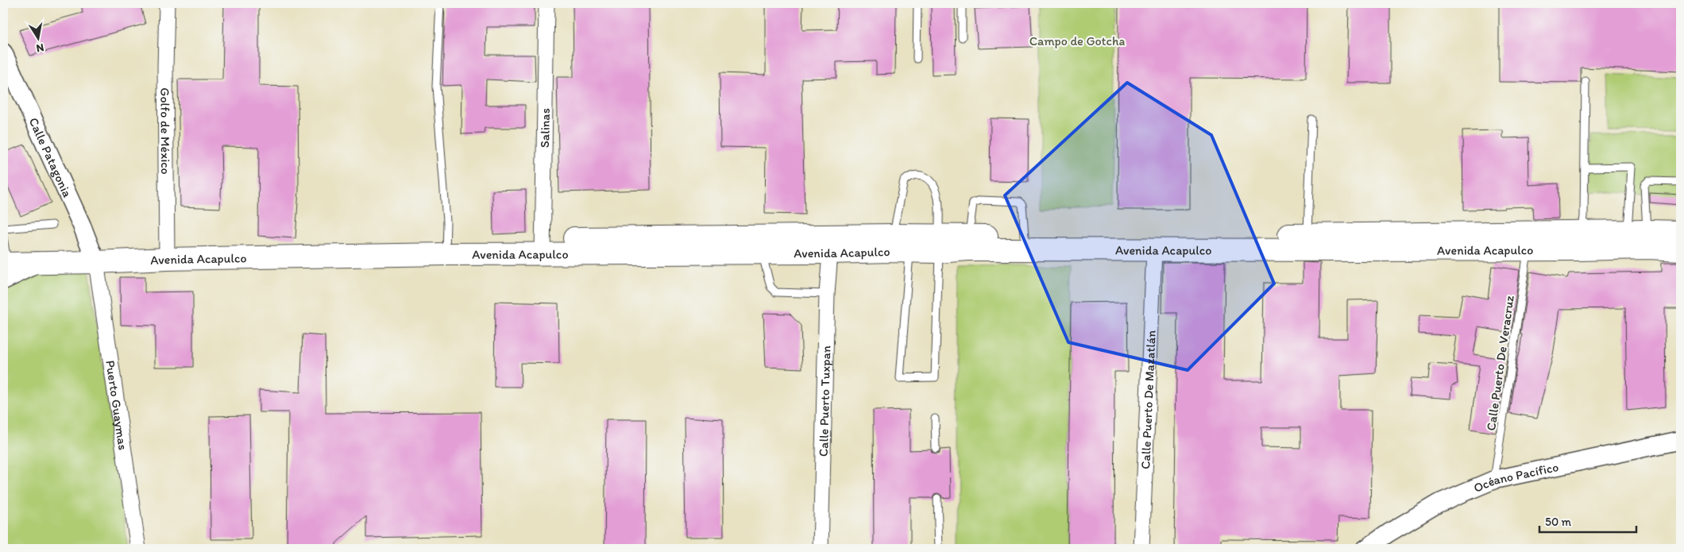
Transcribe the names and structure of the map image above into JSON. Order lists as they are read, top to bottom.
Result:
{
  "streets": {
    "main road": ["Avenida Acapulco"],
    "street": [
      "Salinas",
      "Golfo de México",
      "Calle Patagonia",
      "Calle Puerto De Mazatlán",
      "Calle Puerto Tuxpan",
      "Puerto Guaymas",
      "Océano Pacífico"
    ],
    "lane": ["Calle Puerto De Veracruz"]
  },
  "crossings": [
    ["Salinas", "Avenida Acapulco"],
    ["Golfo de México", "Avenida Acapulco"],
    ["Calle Patagonia", "Avenida Acapulco"],
    ["Calle Patagonia", "Puerto Guaymas"],
    ["Avenida Acapulco", "Calle Puerto De Veracruz"],
    ["Avenida Acapulco", "Calle Puerto De Mazatlán"],
    ["Avenida Acapulco", "Calle Puerto Tuxpan"],
    ["Avenida Acapulco", "Puerto Guaymas"],
    ["Calle Puerto De Veracruz", "Océano Pacífico"]
  ],
  "parks": ["Campo de Gotcha"],
  "scale_bar": "50 m",
  "north": "bottom"
}
